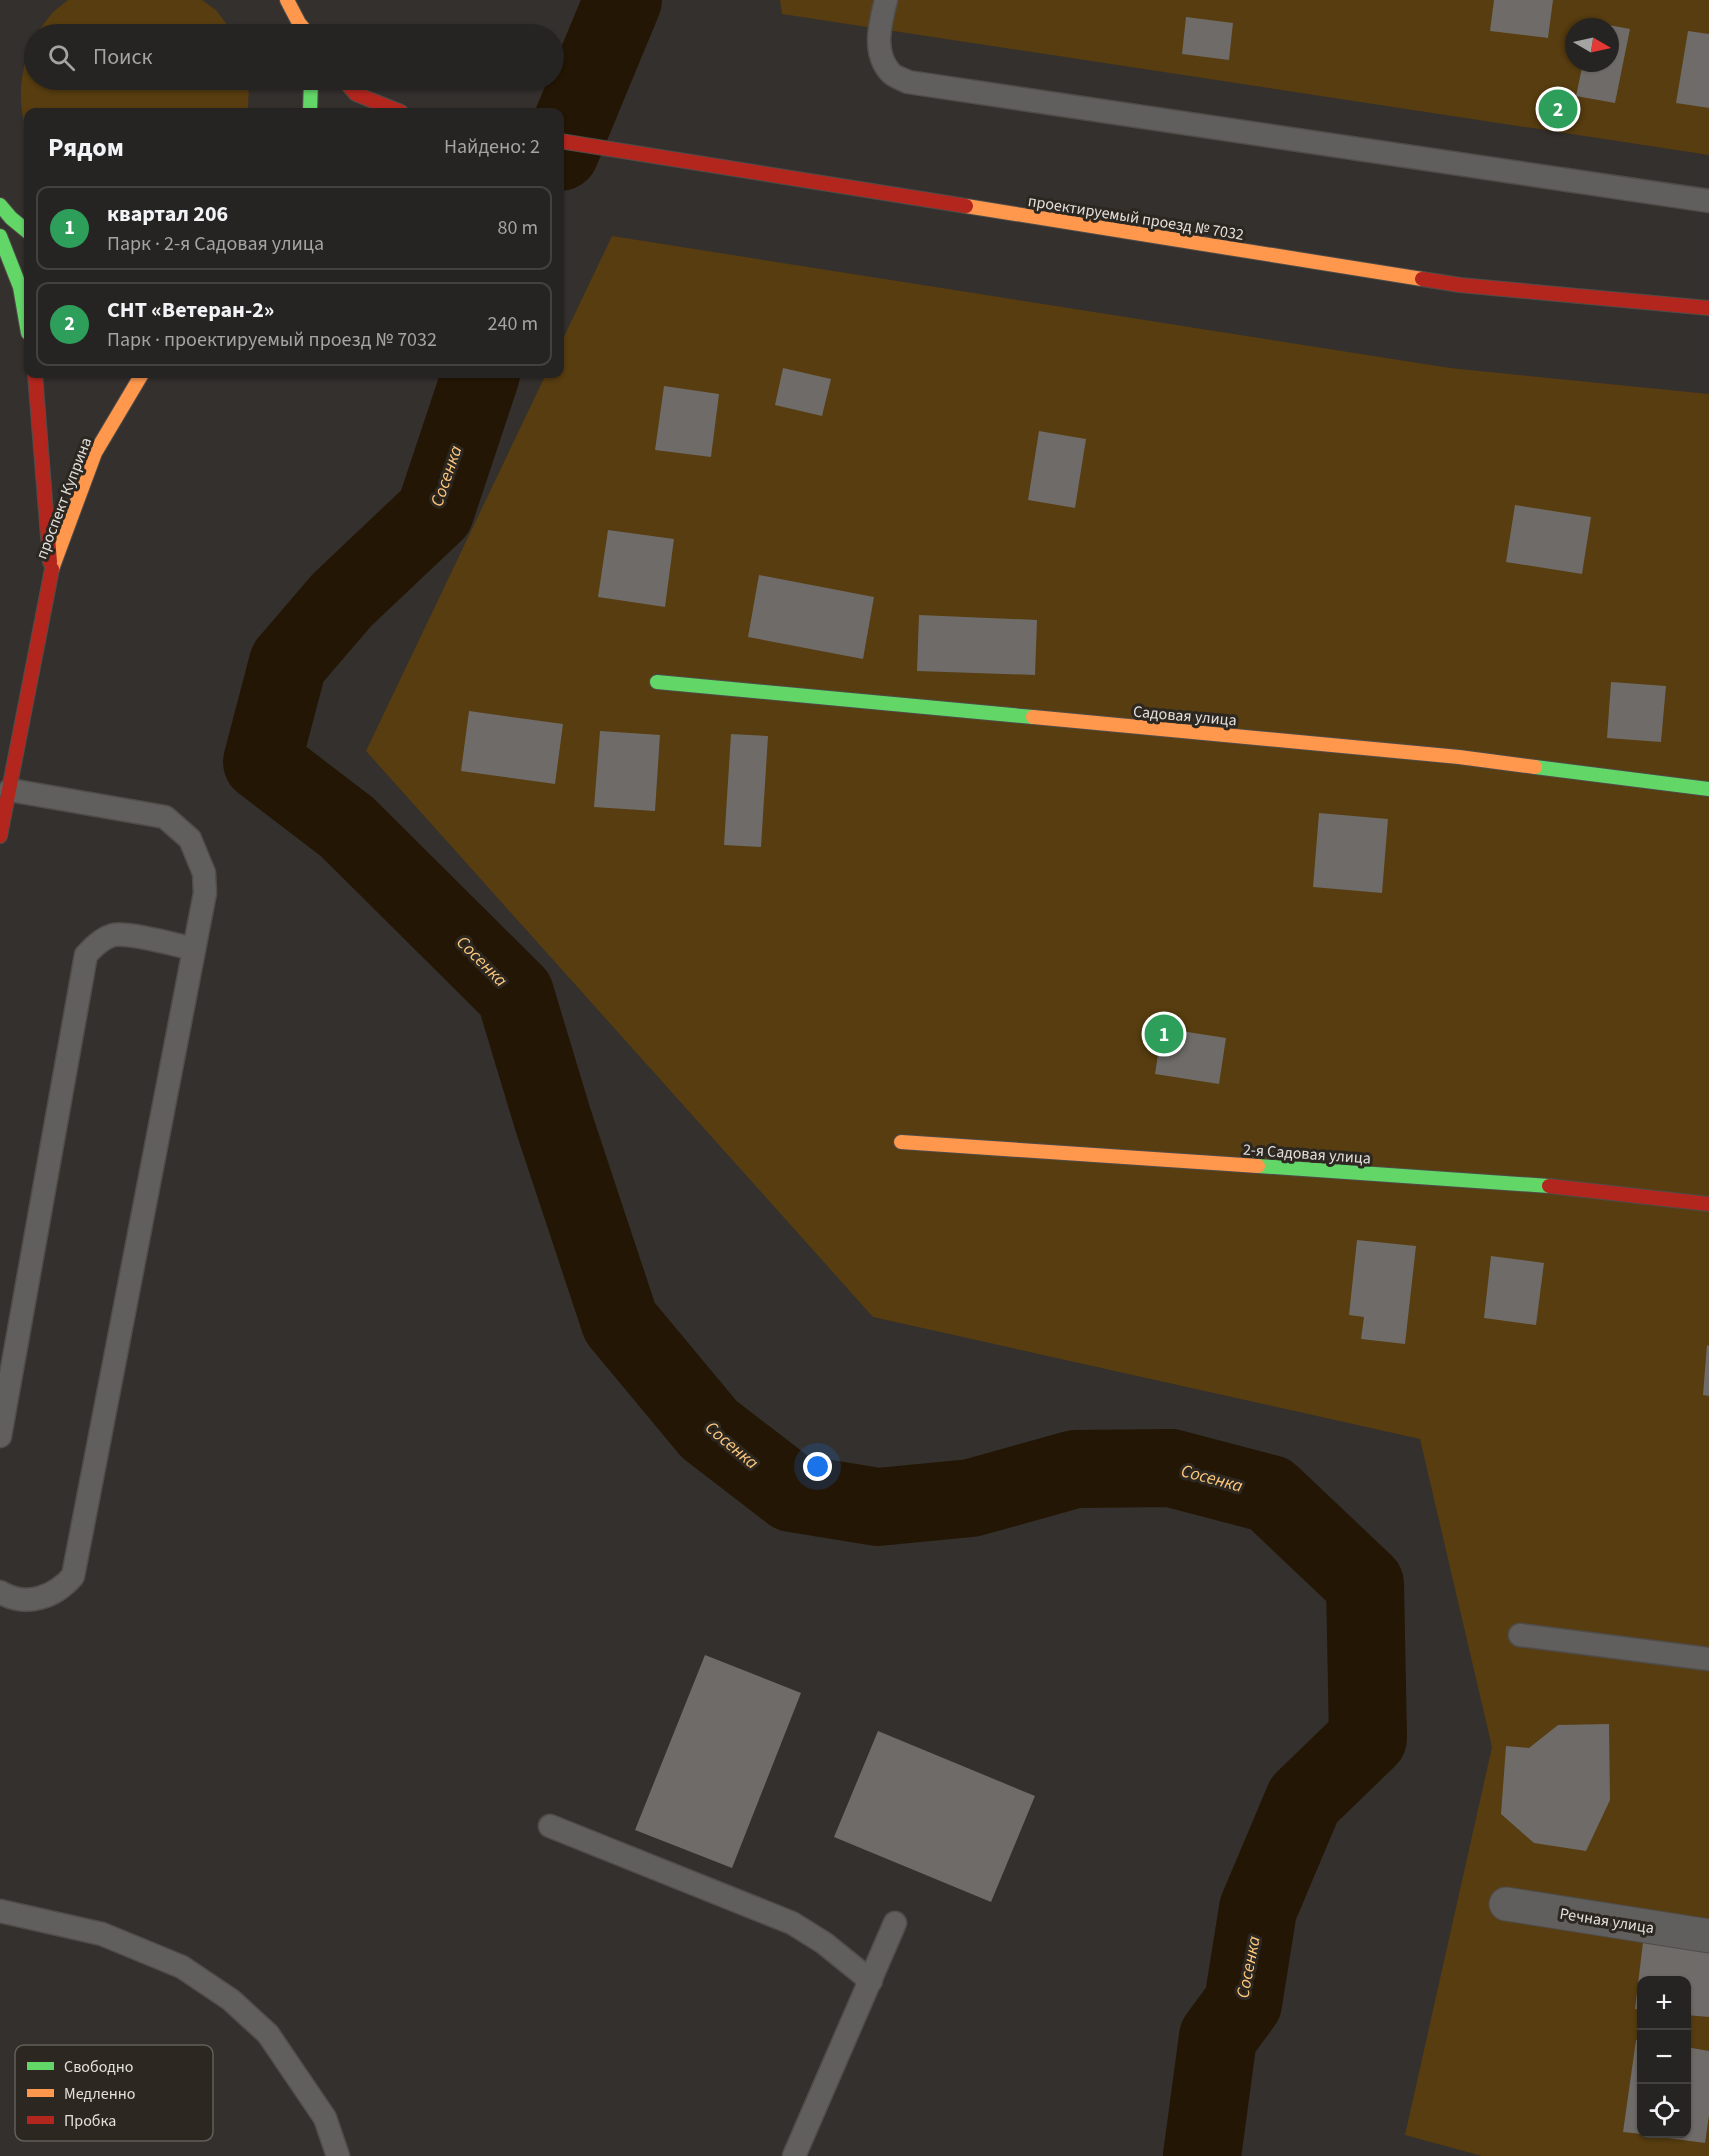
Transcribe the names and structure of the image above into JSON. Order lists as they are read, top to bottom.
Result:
{
  "streets": {
    "main road": [
      "проектируемый проезд № 7032",
      "проспект Куприна",
      "Садовая улица",
      "2-я Садовая улица"
    ],
    "street": ["Речная улица"]
  },
  "water": ["Сосенка"],
  "legend": ["Свободно", "Медленно", "Пробка"],
  "north": "right",
  "page": {
    "search": "Поиск",
    "pins": ["2", "1"],
    "heading": ["Рядом", "Найдено: 2"],
    "list": [
      {
        "mark": "1",
        "name": "квартал 206",
        "note": "Парк · 2-я Садовая улица",
        "value": "80 m"
      },
      {
        "mark": "2",
        "name": "СНТ «Ветеран-2»",
        "note": "Парк · проектируемый проезд № 7032",
        "value": "240 m"
      }
    ],
    "map_buttons": ["+", "−"]
  }
}
